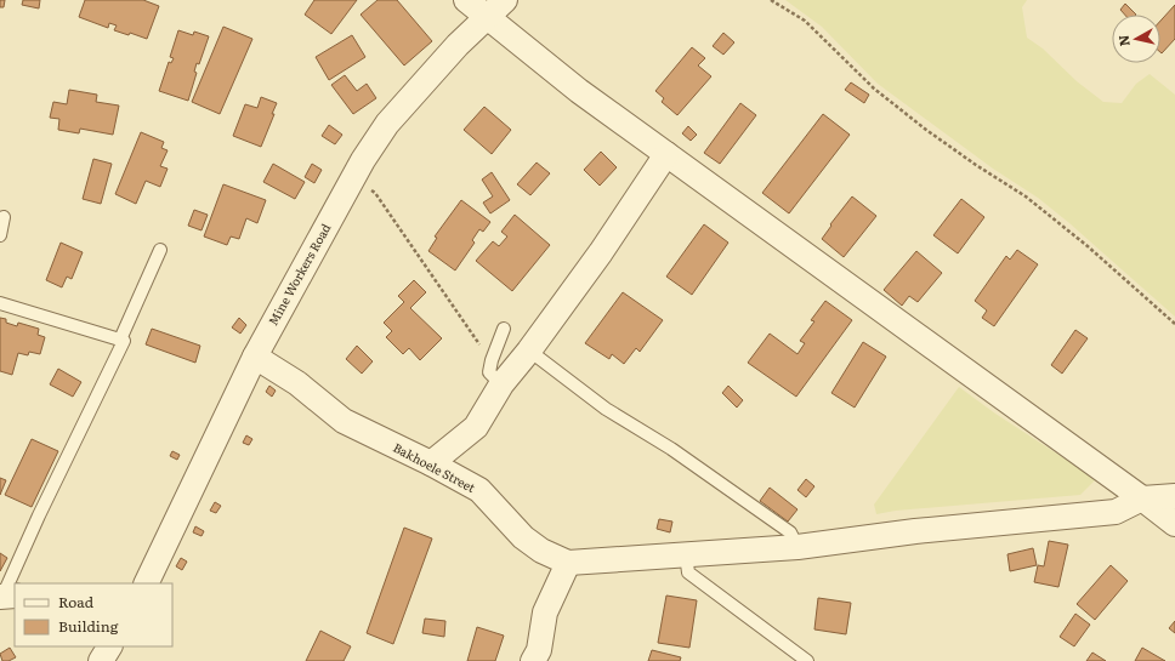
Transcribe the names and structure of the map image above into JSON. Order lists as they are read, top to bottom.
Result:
{
  "streets": {
    "street": ["Mine Workers Road", "Bakhoele Street"]
  },
  "crossings": [
    ["Mine Workers Road", "Bakhoele Street"]
  ],
  "legend": ["Road", "Building"],
  "north": "left"
}
